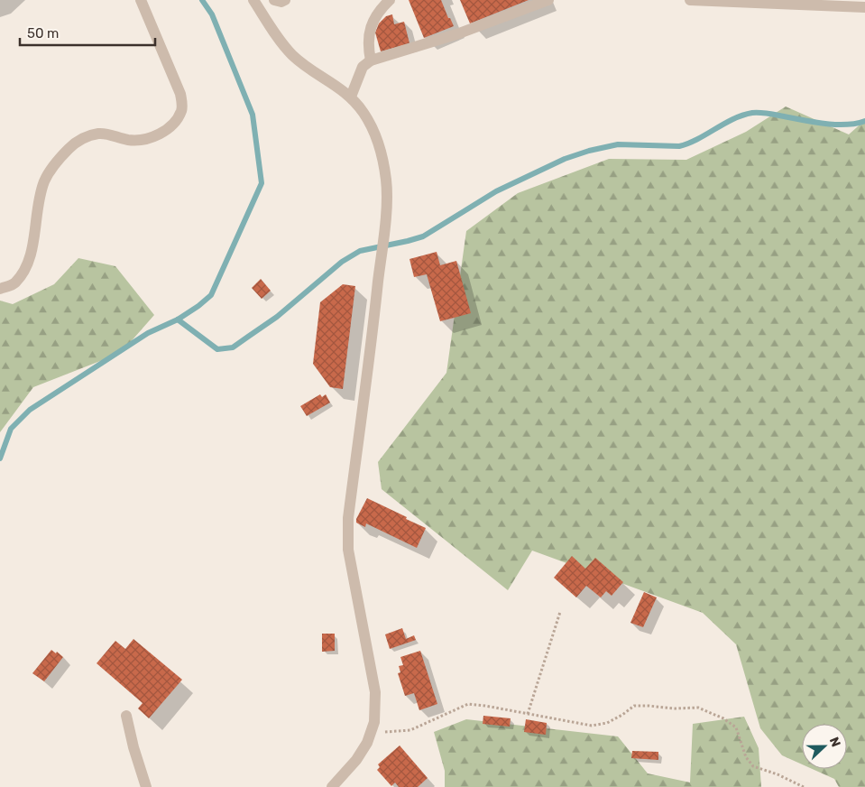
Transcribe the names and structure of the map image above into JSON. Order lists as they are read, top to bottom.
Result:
{
  "scale_bar": "50 m",
  "north": "right"
}
